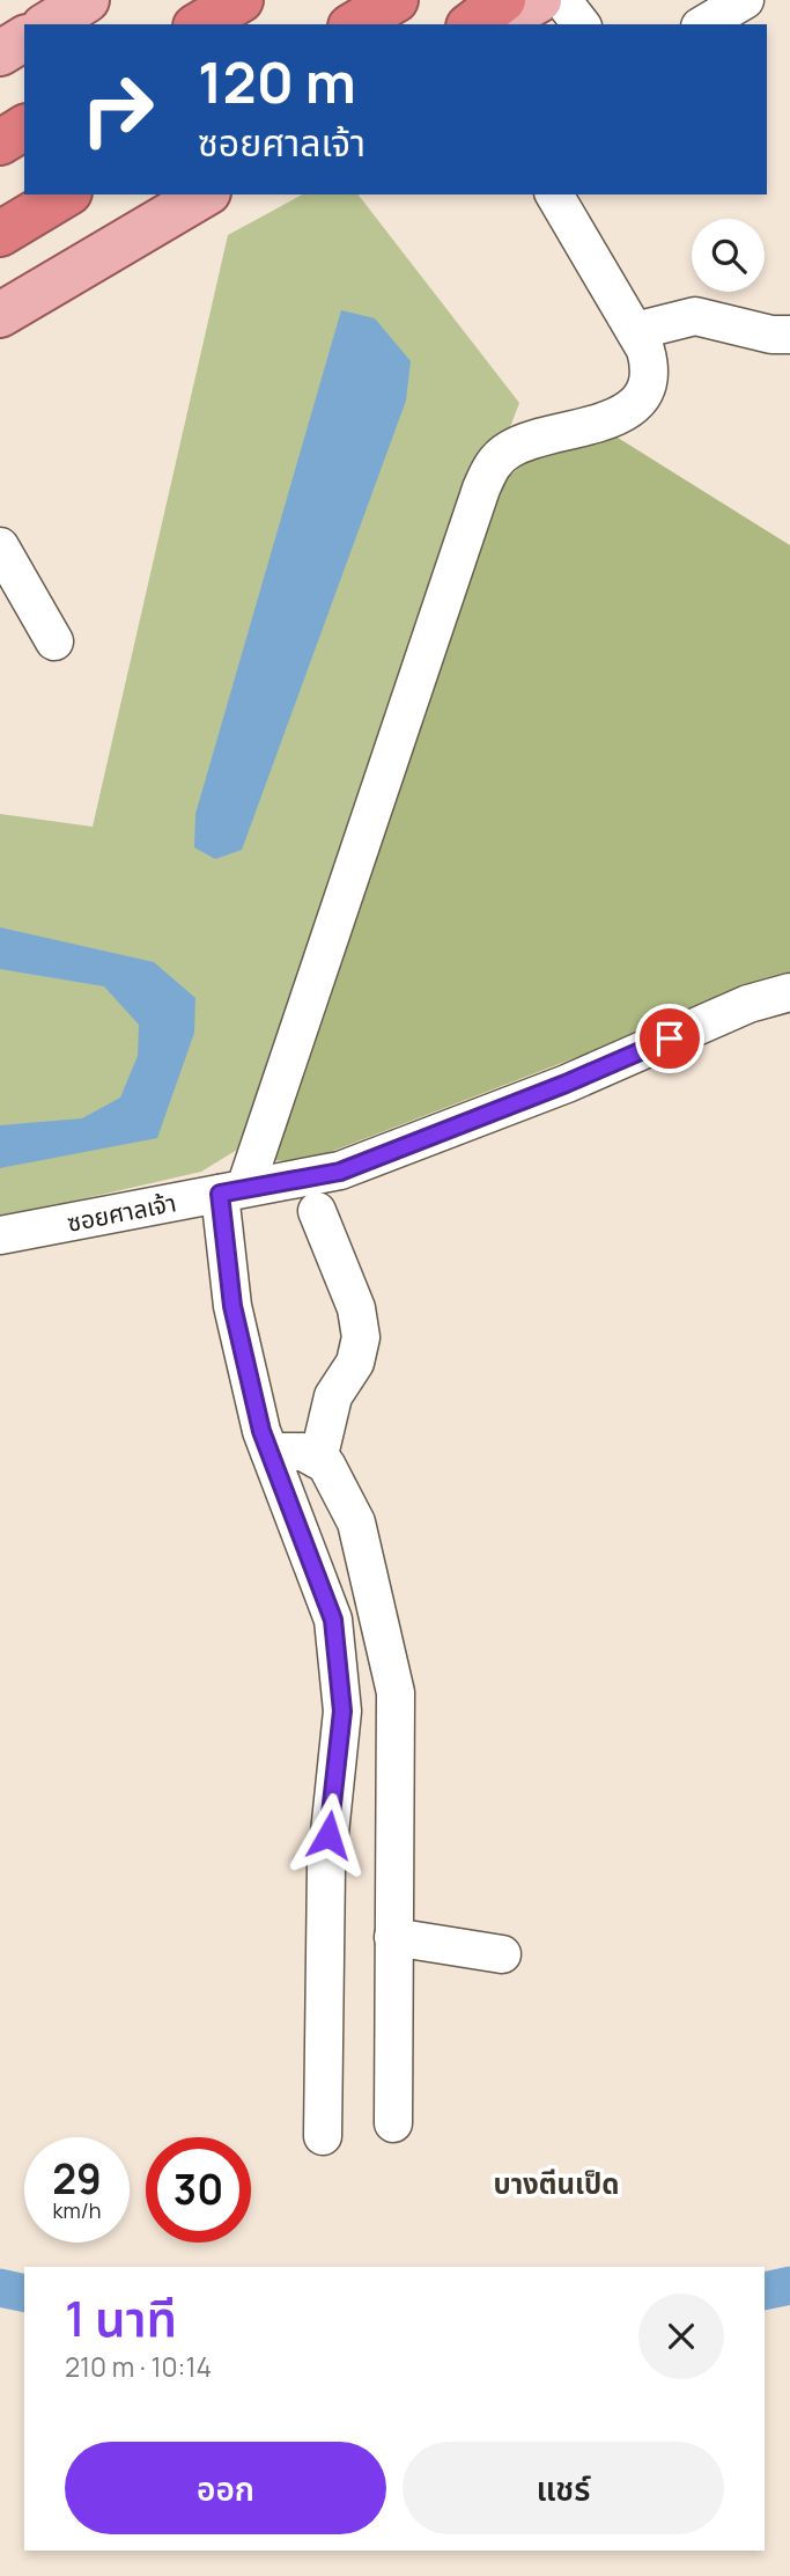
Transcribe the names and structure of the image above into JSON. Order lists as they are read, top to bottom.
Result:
{
  "streets": {
    "street": ["ซอยศาลเจ้า"]
  },
  "districts": ["บางตีนเป็ด"],
  "page": {
    "turn": ["120 m", "ซอยศาลเจ้า"],
    "speed": "29 km/h",
    "limit": "30",
    "heading": ["1 นาที", "210 m · 10:14"],
    "buttons": ["ออก", "แชร์"]
  }
}
